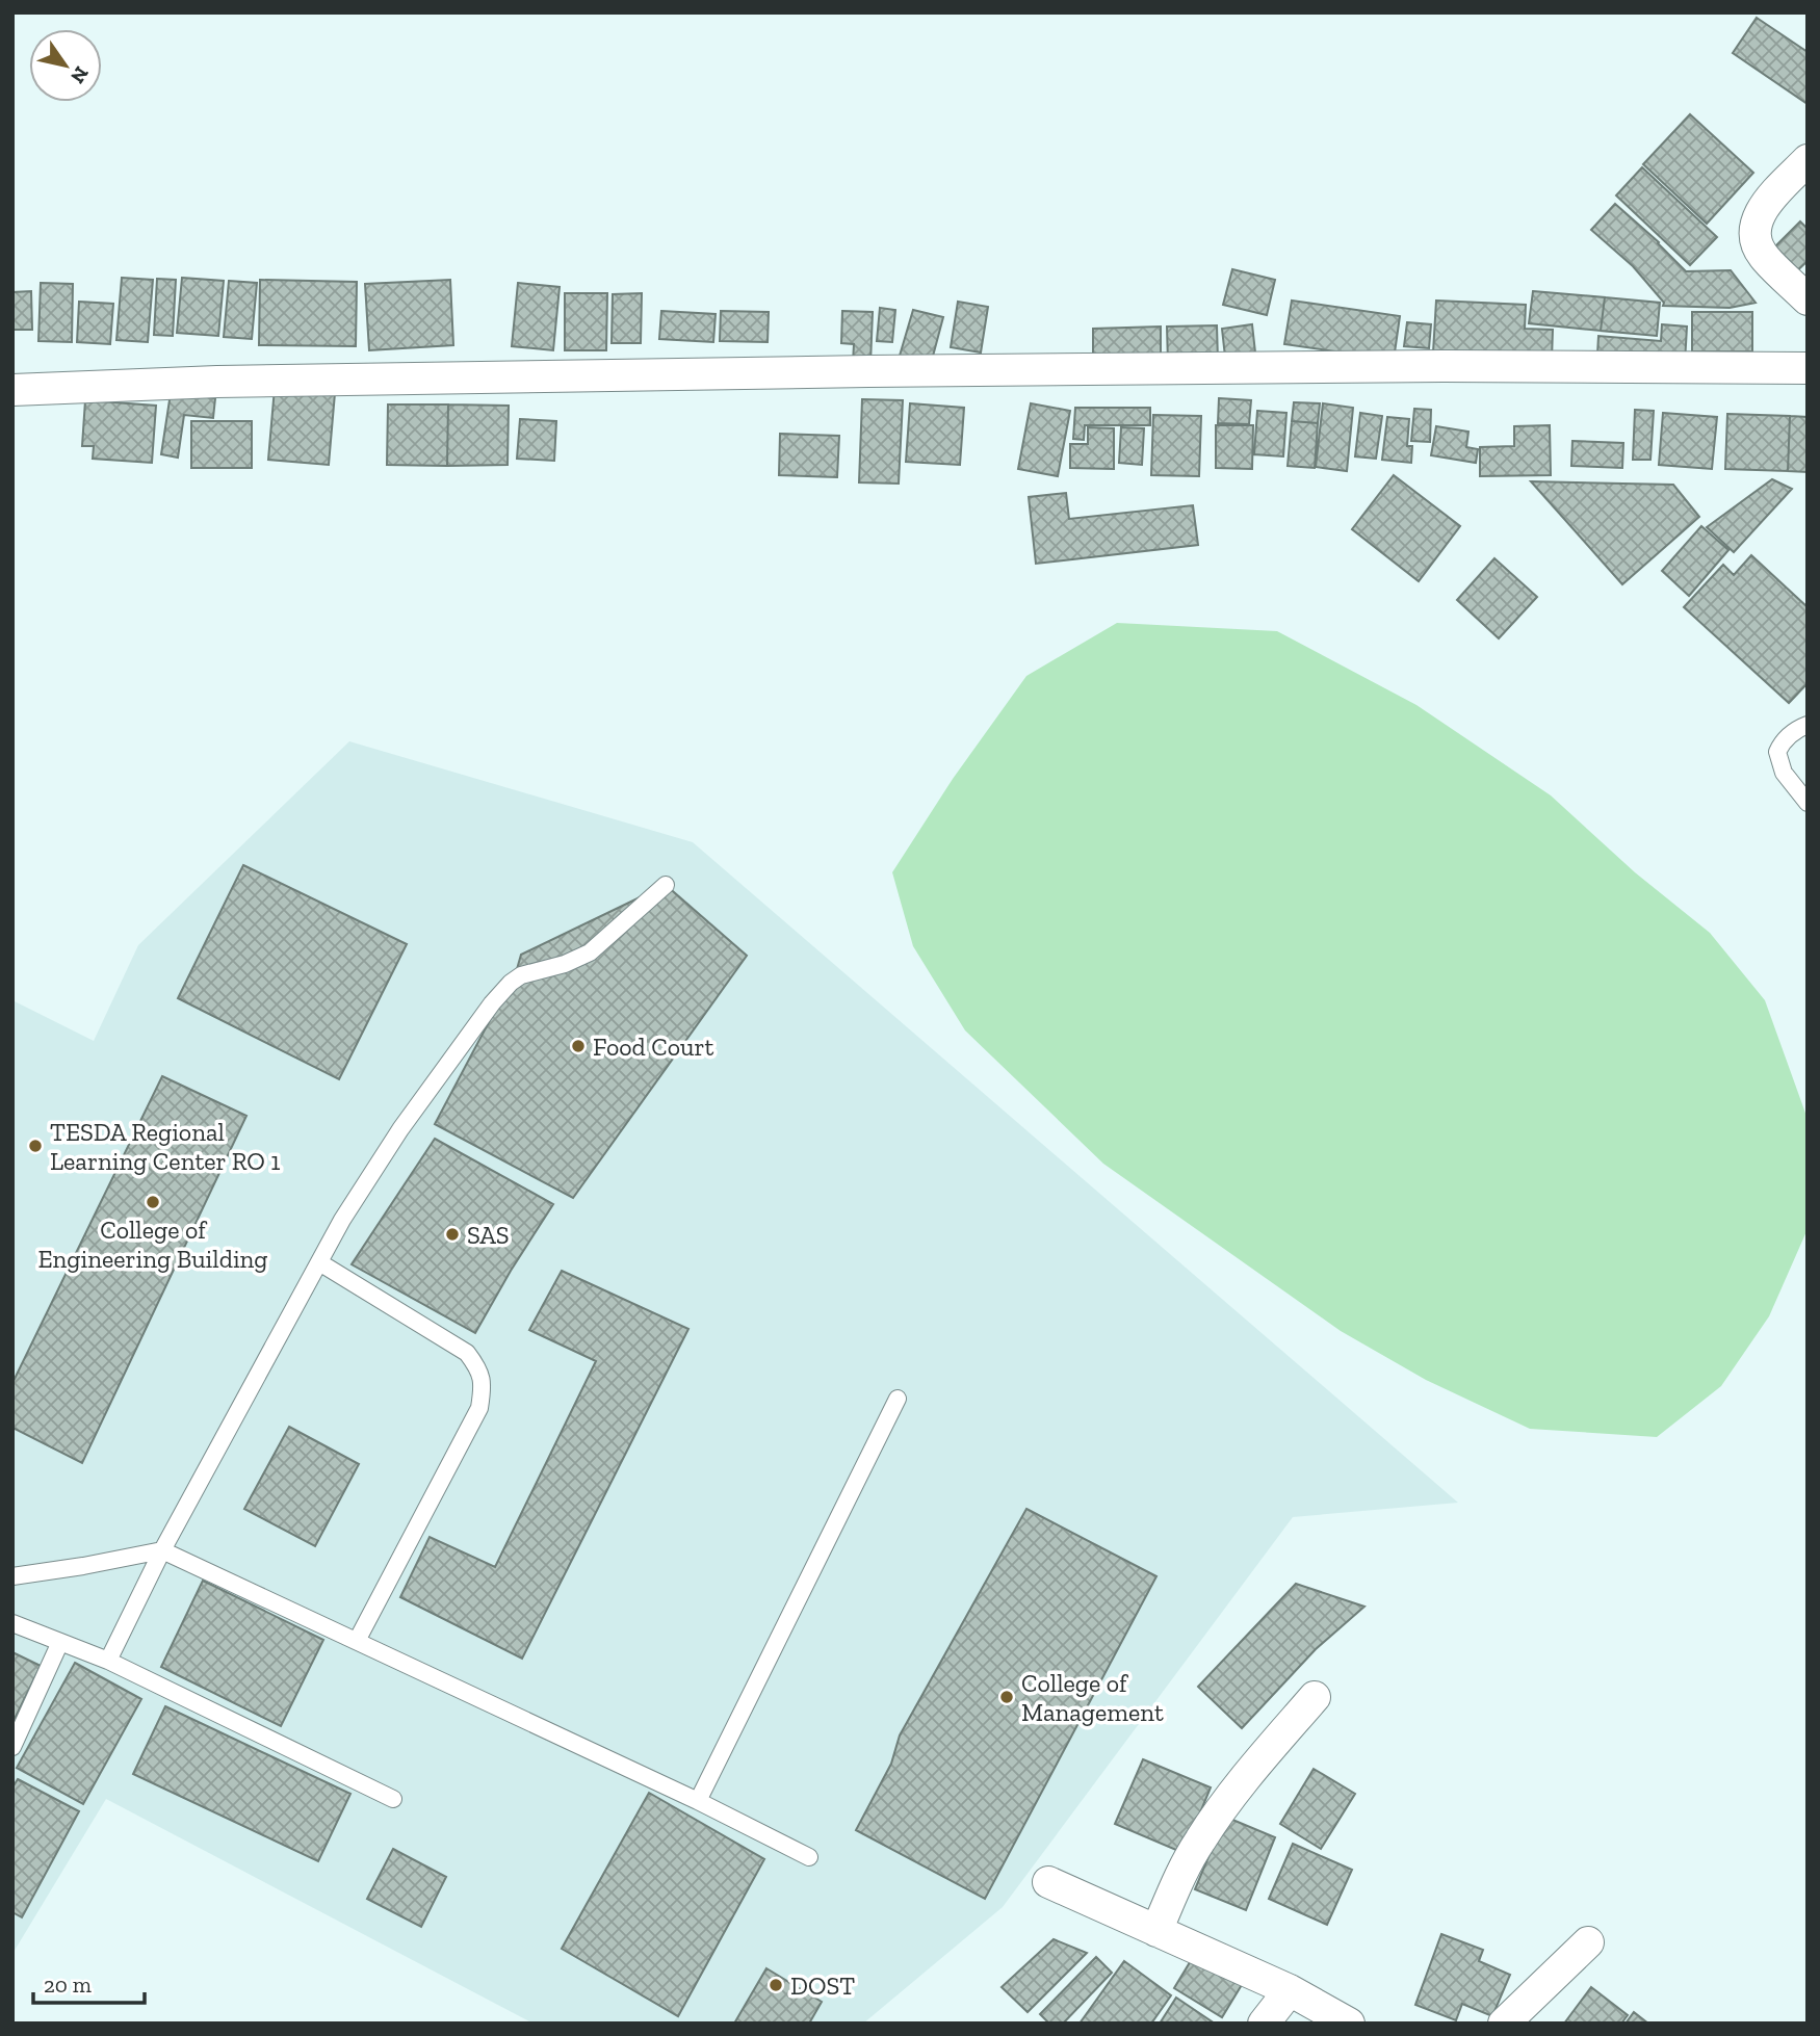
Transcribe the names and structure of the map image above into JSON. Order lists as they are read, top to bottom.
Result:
{
  "places": [
    "Food Court",
    "TESDA Regional Learning Center RO 1",
    "College of Engineering Building",
    "SAS",
    "College of Management",
    "DOST"
  ],
  "scale_bar": "20 m",
  "north": "bottom right"
}
